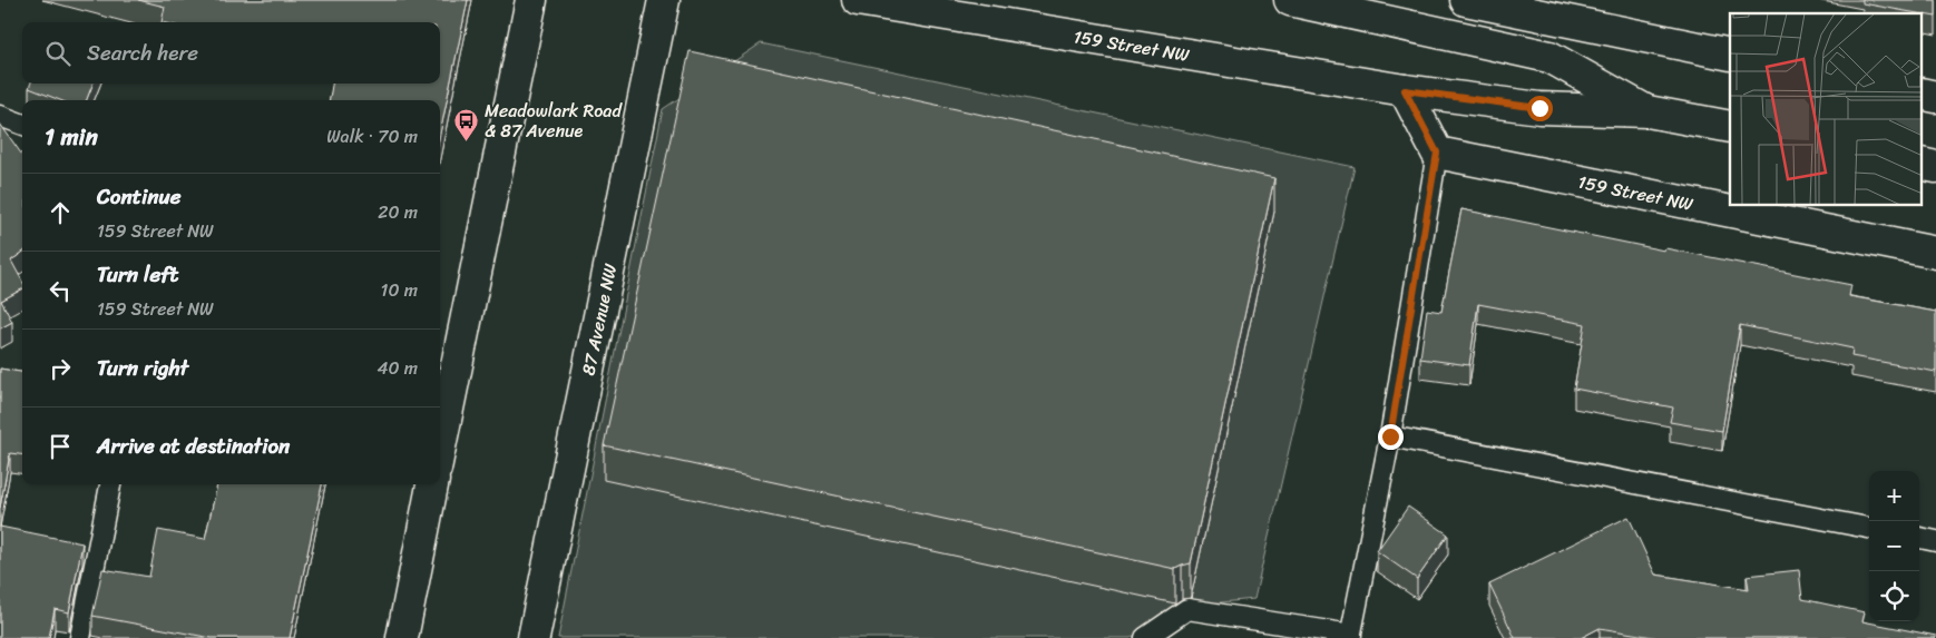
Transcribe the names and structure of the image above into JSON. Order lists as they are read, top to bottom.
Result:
{
  "streets": {
    "main road": ["159 Street NW", "87 Avenue NW"]
  },
  "places": {
    "bus stop": ["Meadowlark Road & 87 Avenue"]
  },
  "page": {
    "search": "Search here",
    "heading": ["1 min", "Walk · 70 m"],
    "list": [
      ["Continue", "159 Street NW", "20 m"],
      ["Turn left", "159 Street NW", "10 m"],
      ["Turn right", "40 m"],
      "Arrive at destination"
    ],
    "map_buttons": ["+", "−"]
  }
}
